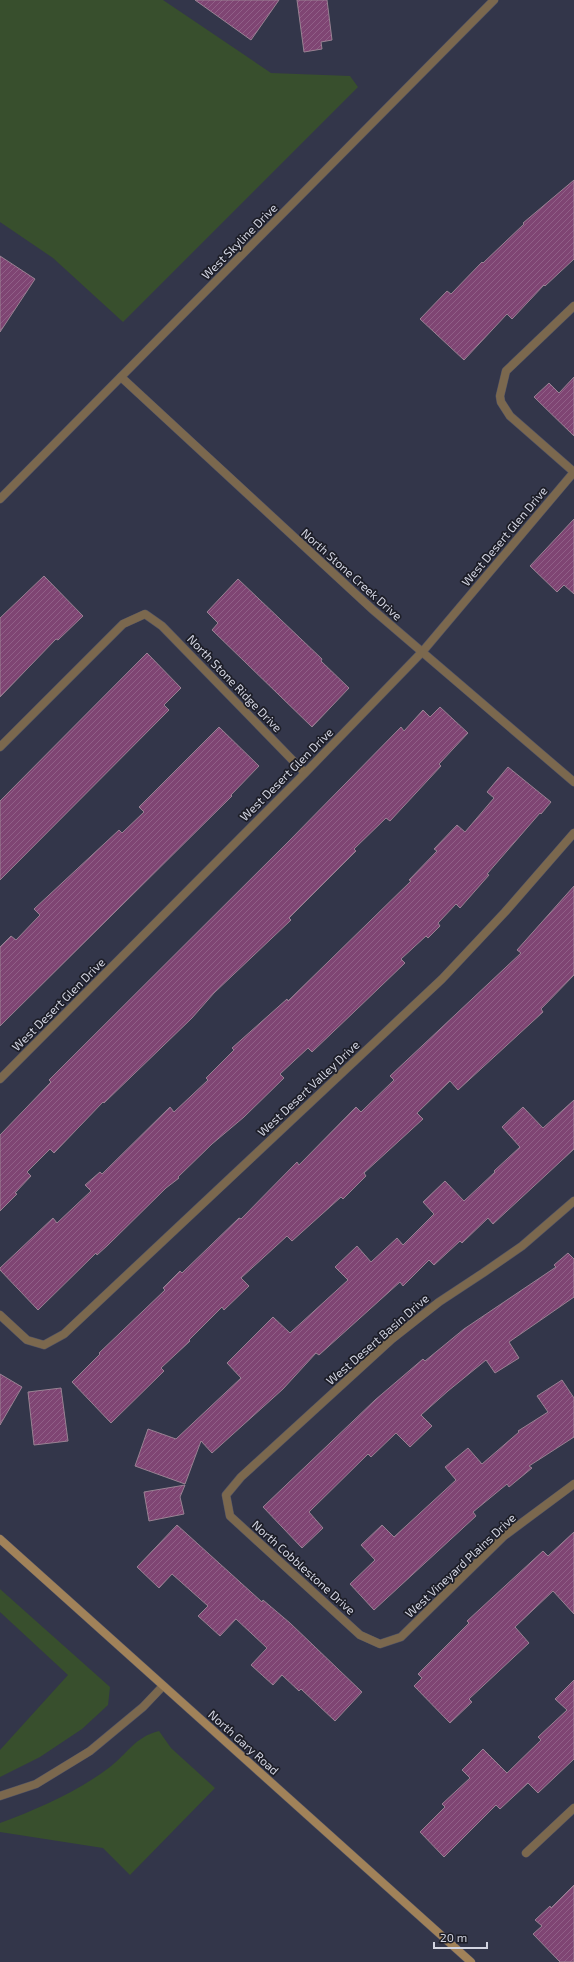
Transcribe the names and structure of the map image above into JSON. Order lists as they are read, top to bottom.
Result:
{
  "streets": {
    "main road": ["North Gary Road"],
    "street": [
      "West Skyline Drive",
      "West Desert Glen Drive",
      "North Stone Creek Drive",
      "North Stone Ridge Drive",
      "West Desert Valley Drive",
      "West Desert Basin Drive",
      "West Vineyard Plains Drive",
      "North Cobblestone Drive"
    ]
  },
  "crossings": [
    ["West Skyline Drive", "North Stone Creek Drive"],
    ["West Desert Glen Drive", "North Stone Creek Drive"],
    ["West Desert Glen Drive", "North Stone Ridge Drive"],
    ["West Desert Basin Drive", "North Cobblestone Drive"],
    ["West Vineyard Plains Drive", "North Cobblestone Drive"]
  ],
  "scale_bar": "20 m"
}
